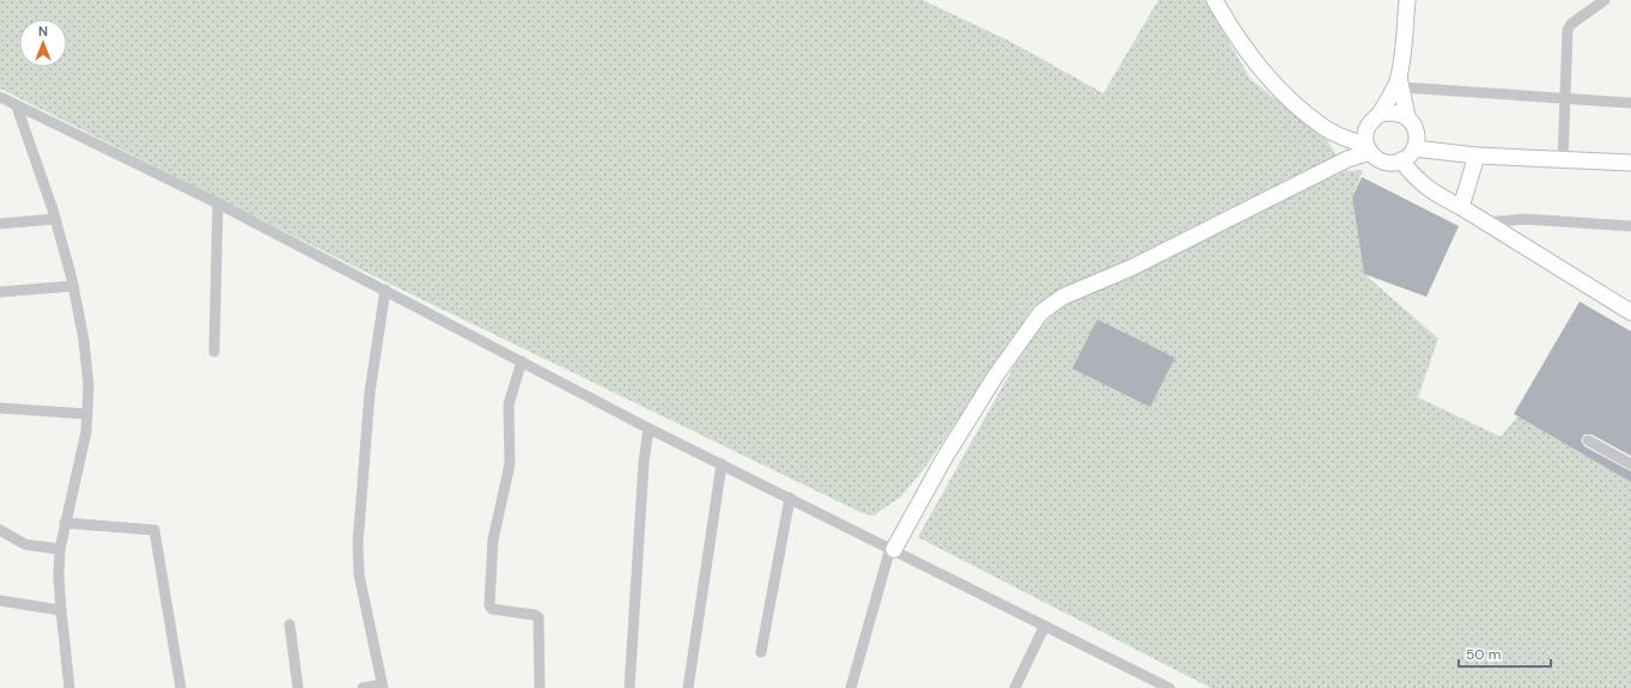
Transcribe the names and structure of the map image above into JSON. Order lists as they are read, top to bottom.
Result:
{
  "scale_bar": "50 m",
  "north": "top"
}
